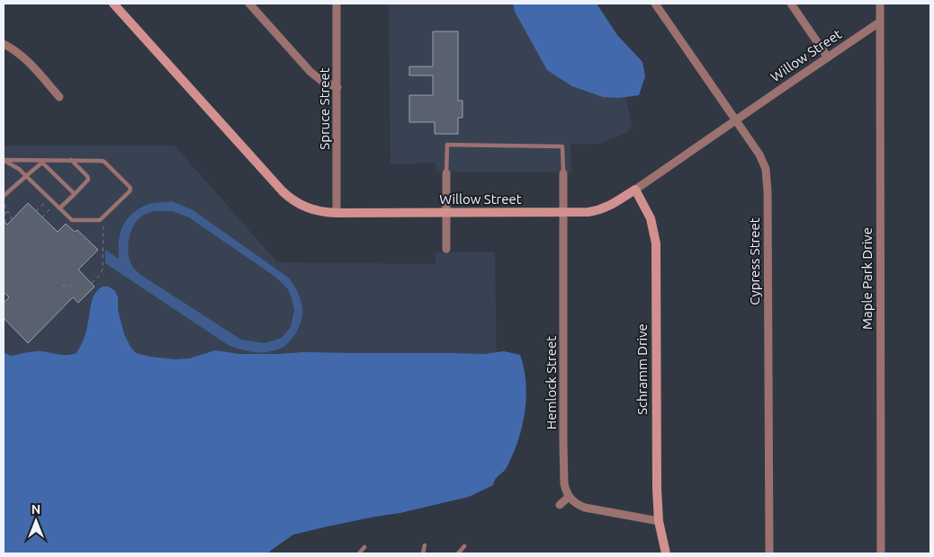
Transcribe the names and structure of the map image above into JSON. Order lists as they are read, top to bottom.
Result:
{
  "streets": {
    "street": [
      "Willow Street",
      "Spruce Street",
      "Cypress Street",
      "Maple Park Drive",
      "Schramm Drive",
      "Hemlock Street"
    ]
  },
  "crossings": [
    ["Willow Street", "Spruce Street"],
    ["Willow Street", "Cypress Street"],
    ["Willow Street", "Maple Park Drive"],
    ["Willow Street", "Schramm Drive"],
    ["Willow Street", "Hemlock Street"]
  ],
  "north": "top"
}
